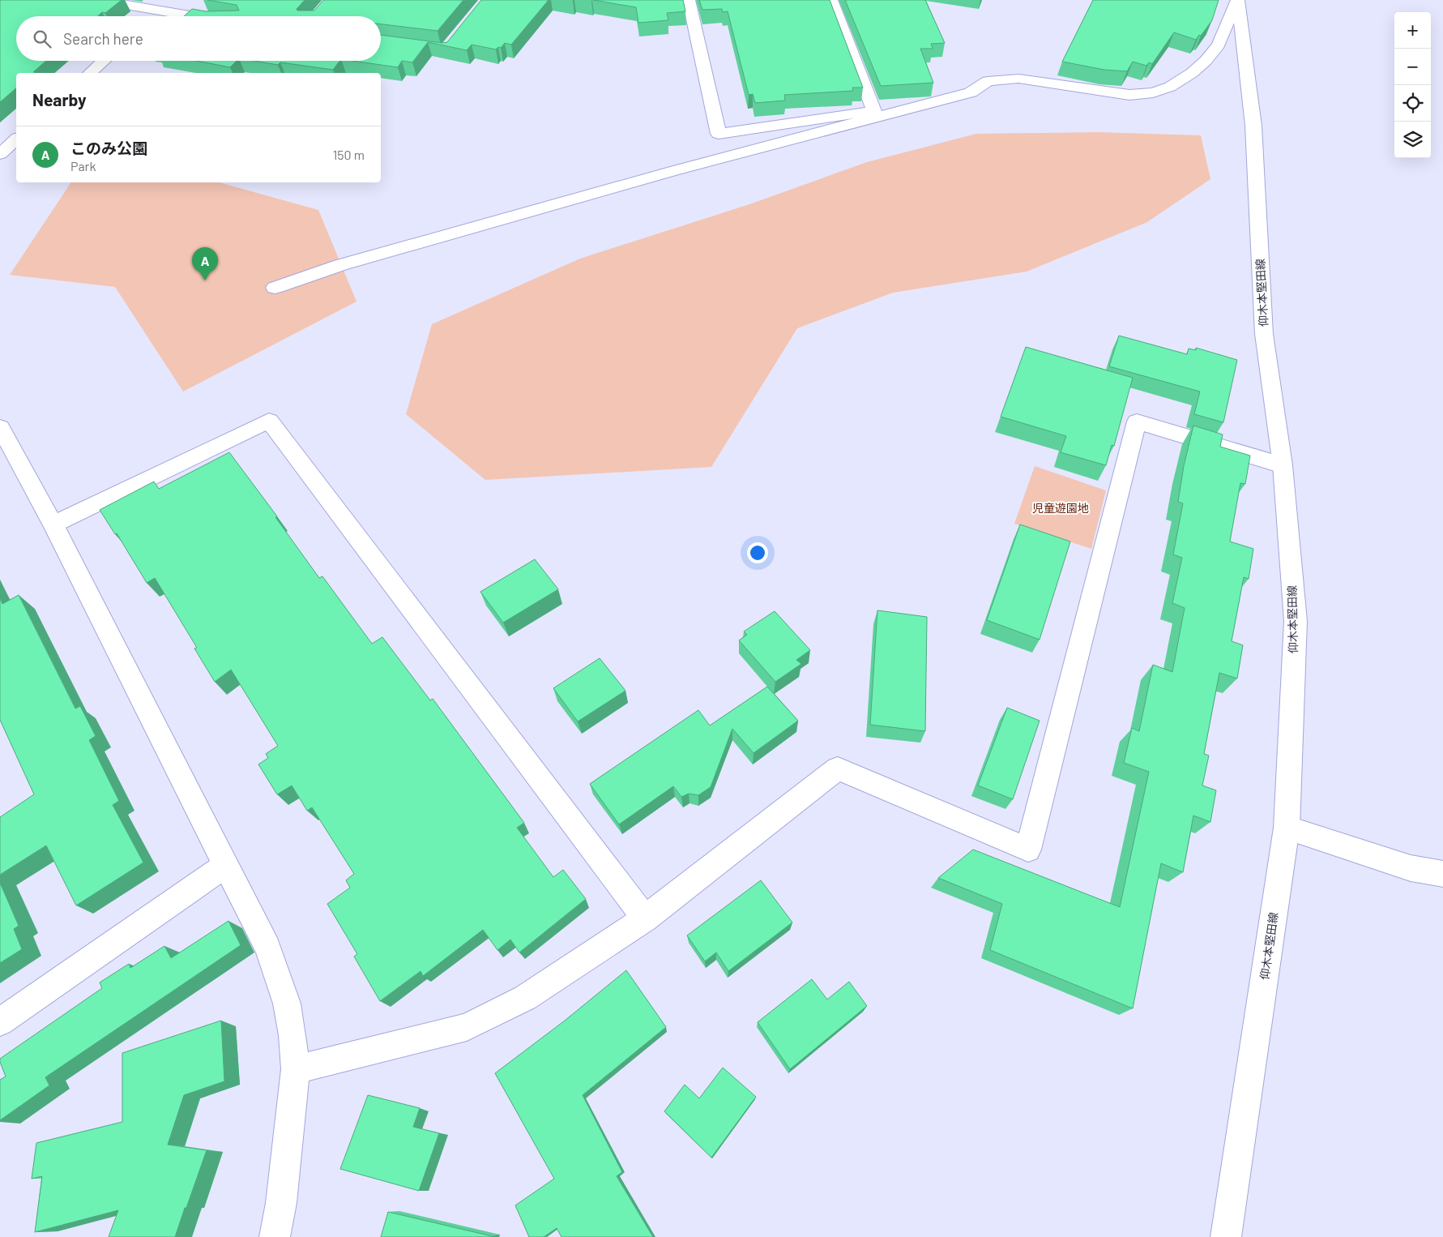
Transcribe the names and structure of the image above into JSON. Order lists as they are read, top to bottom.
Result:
{
  "streets": {
    "street": ["仰木本堅田線"]
  },
  "parks": ["児童遊園地"],
  "page": {
    "map_buttons": ["+", "−"],
    "search": "Search here",
    "heading": "Nearby",
    "list": [
      {
        "mark": "A",
        "name": "このみ公園",
        "note": "Park",
        "value": "150 m"
      }
    ],
    "pins": "A"
  }
}
